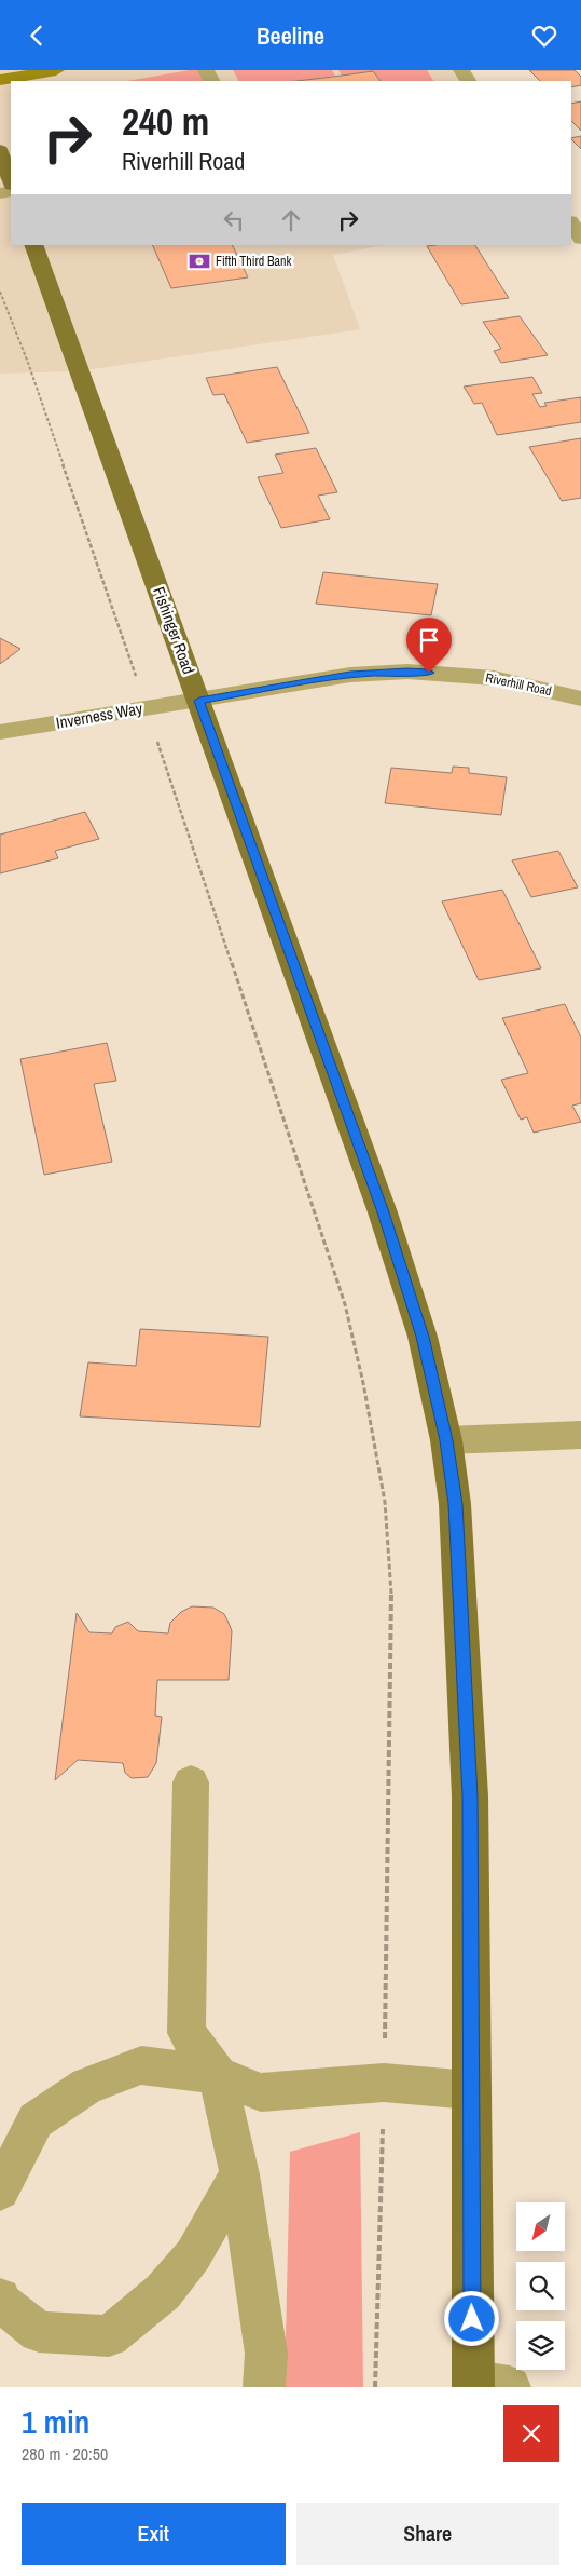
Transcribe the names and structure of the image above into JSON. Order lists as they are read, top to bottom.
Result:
{
  "streets": {
    "main road": ["Fishinger Road"],
    "street": ["Riverhill Road", "Inverness Way"]
  },
  "crossings": [
    ["Fishinger Road", "Riverhill Road"],
    ["Fishinger Road", "Inverness Way"],
    ["Riverhill Road", "Inverness Way"]
  ],
  "places": {
    "bank": ["Fifth Third Bank"]
  },
  "north": "bottom left",
  "page": {
    "header": "Beeline",
    "turn": ["240 m", "Riverhill Road"],
    "heading": ["1 min", "280 m · 20:50"],
    "buttons": ["Exit", "Share"]
  }
}
